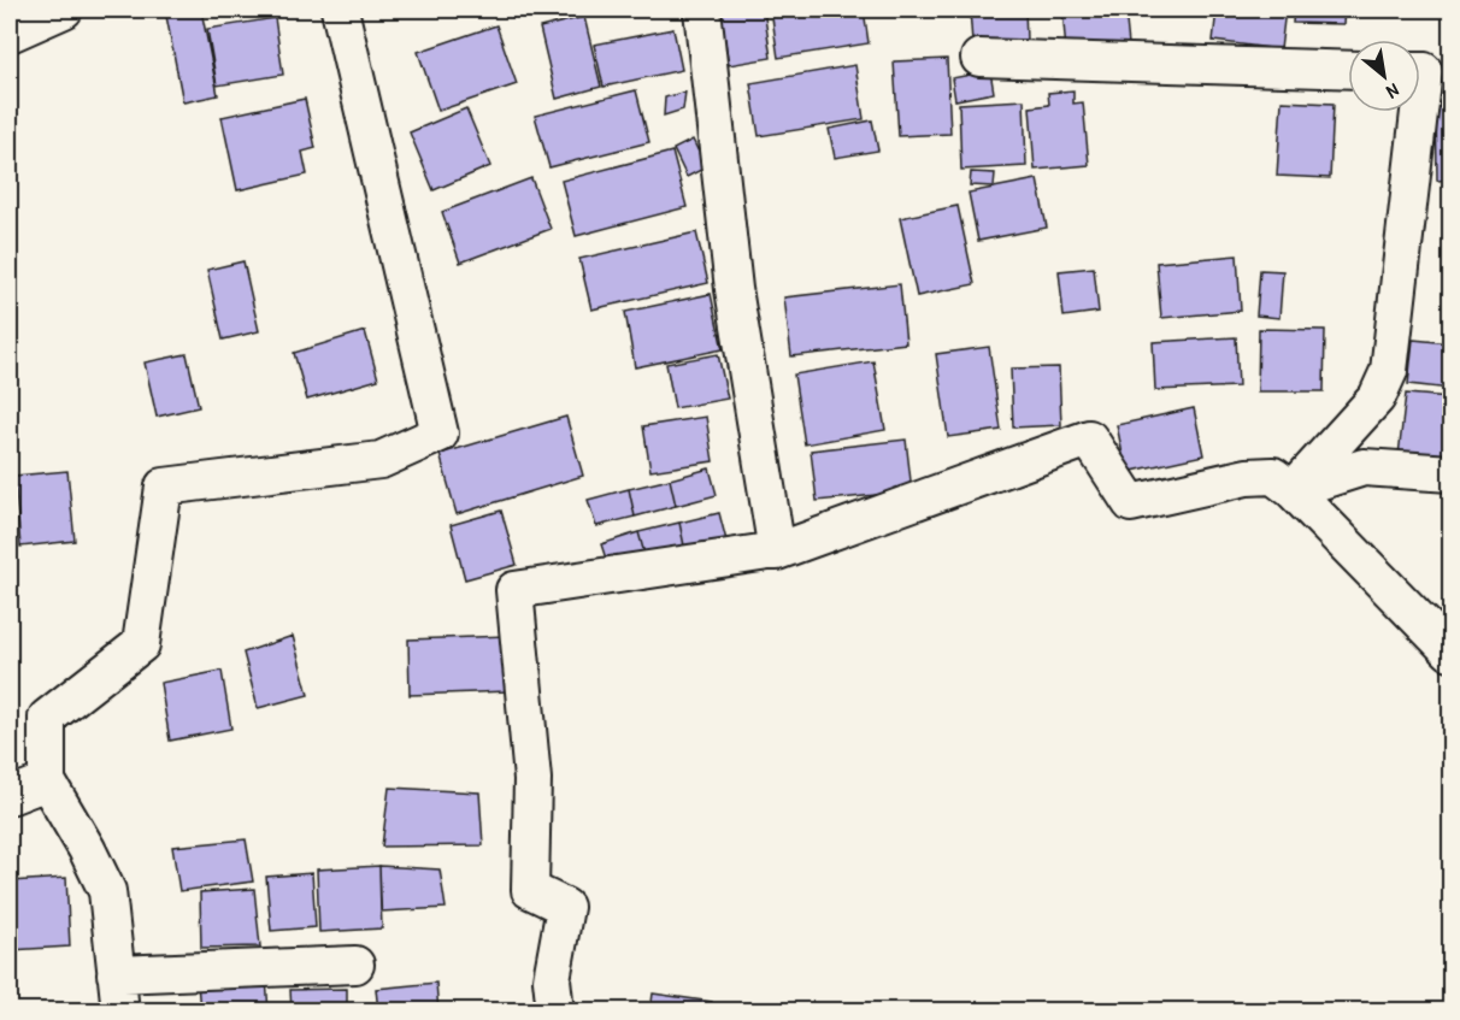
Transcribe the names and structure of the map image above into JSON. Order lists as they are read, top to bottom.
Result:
{
  "north": "bottom right"
}
